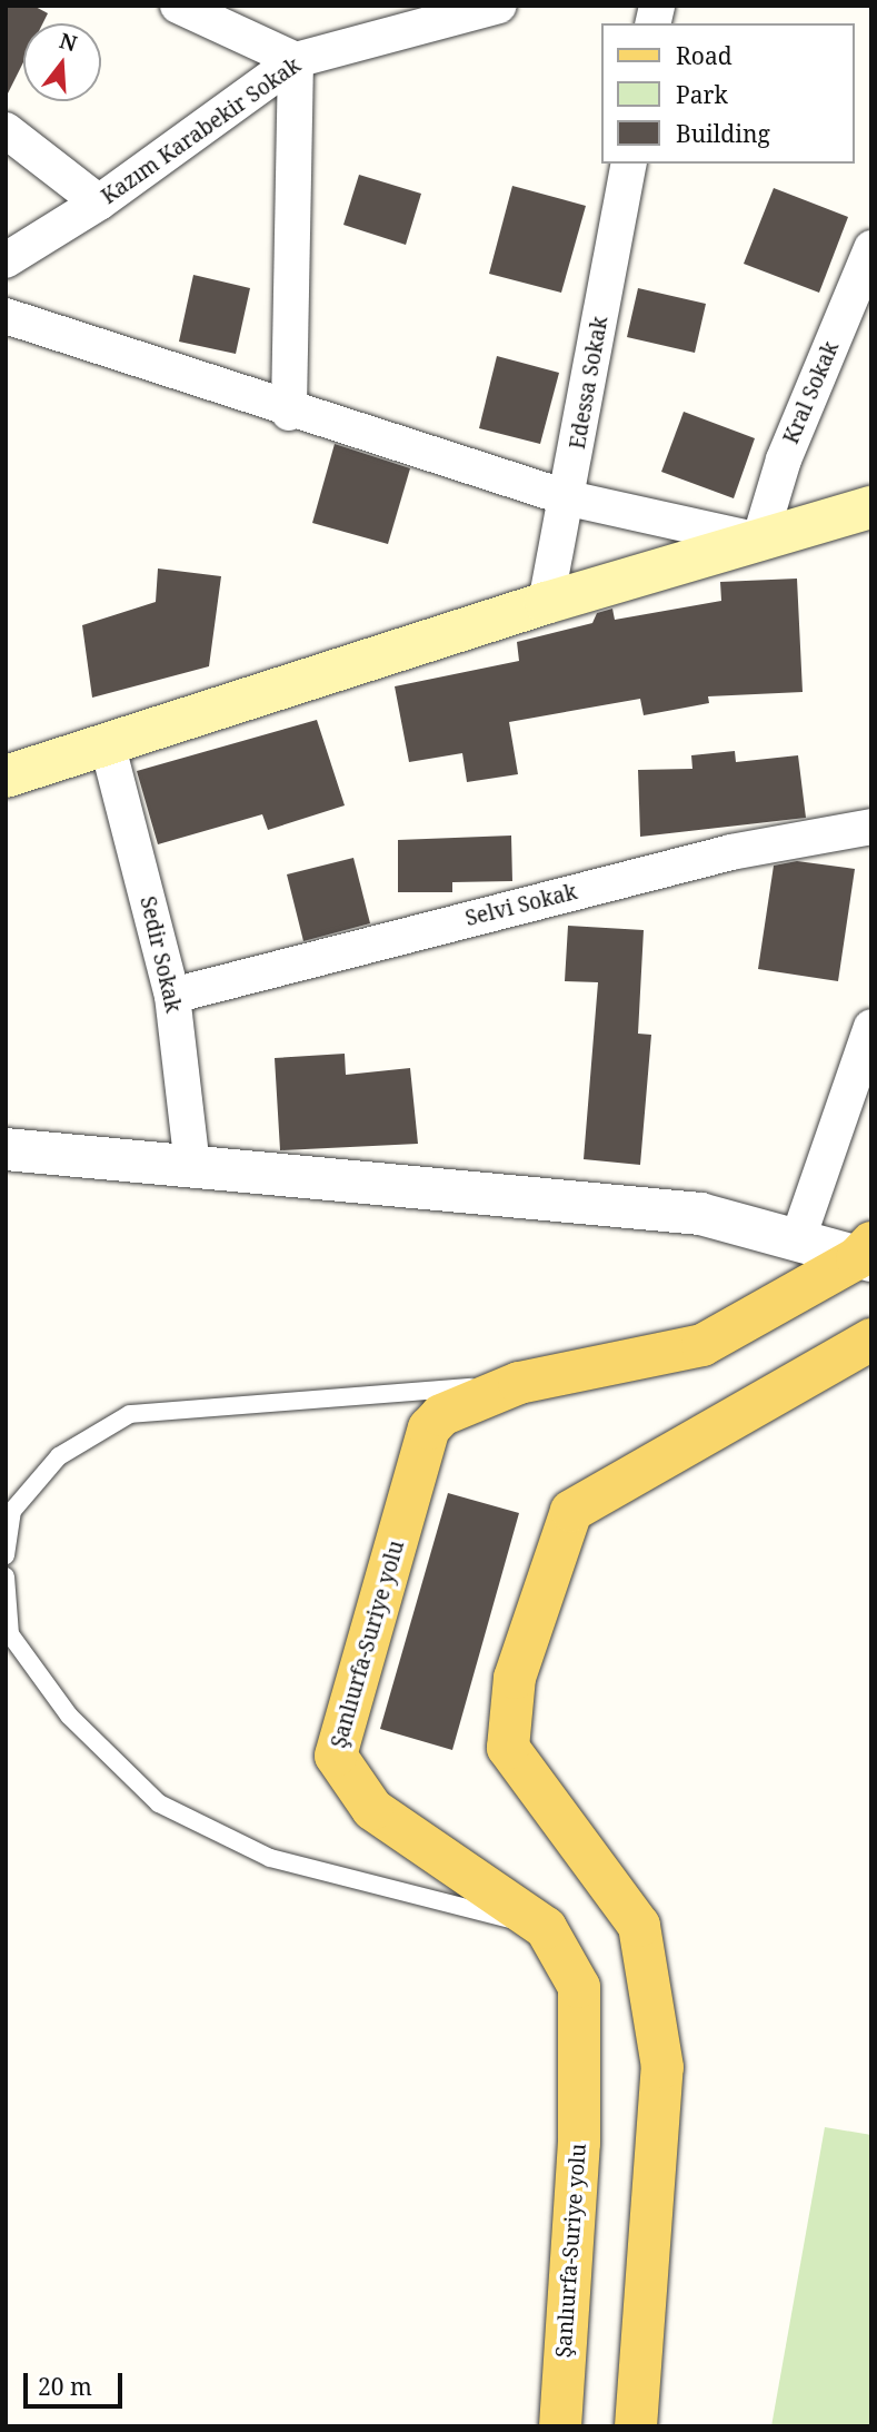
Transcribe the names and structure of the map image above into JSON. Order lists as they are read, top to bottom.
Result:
{
  "streets": {
    "main road": ["Şanlıurfa-Suriye yolu"],
    "street": [
      "Kazım Karabekir Sokak",
      "Edessa Sokak",
      "Kral Sokak",
      "Selvi Sokak",
      "Sedir Sokak"
    ]
  },
  "crossings": [
    ["Selvi Sokak", "Sedir Sokak"]
  ],
  "legend": ["Road", "Park", "Building"],
  "scale_bar": "20 m",
  "north": "top"
}
